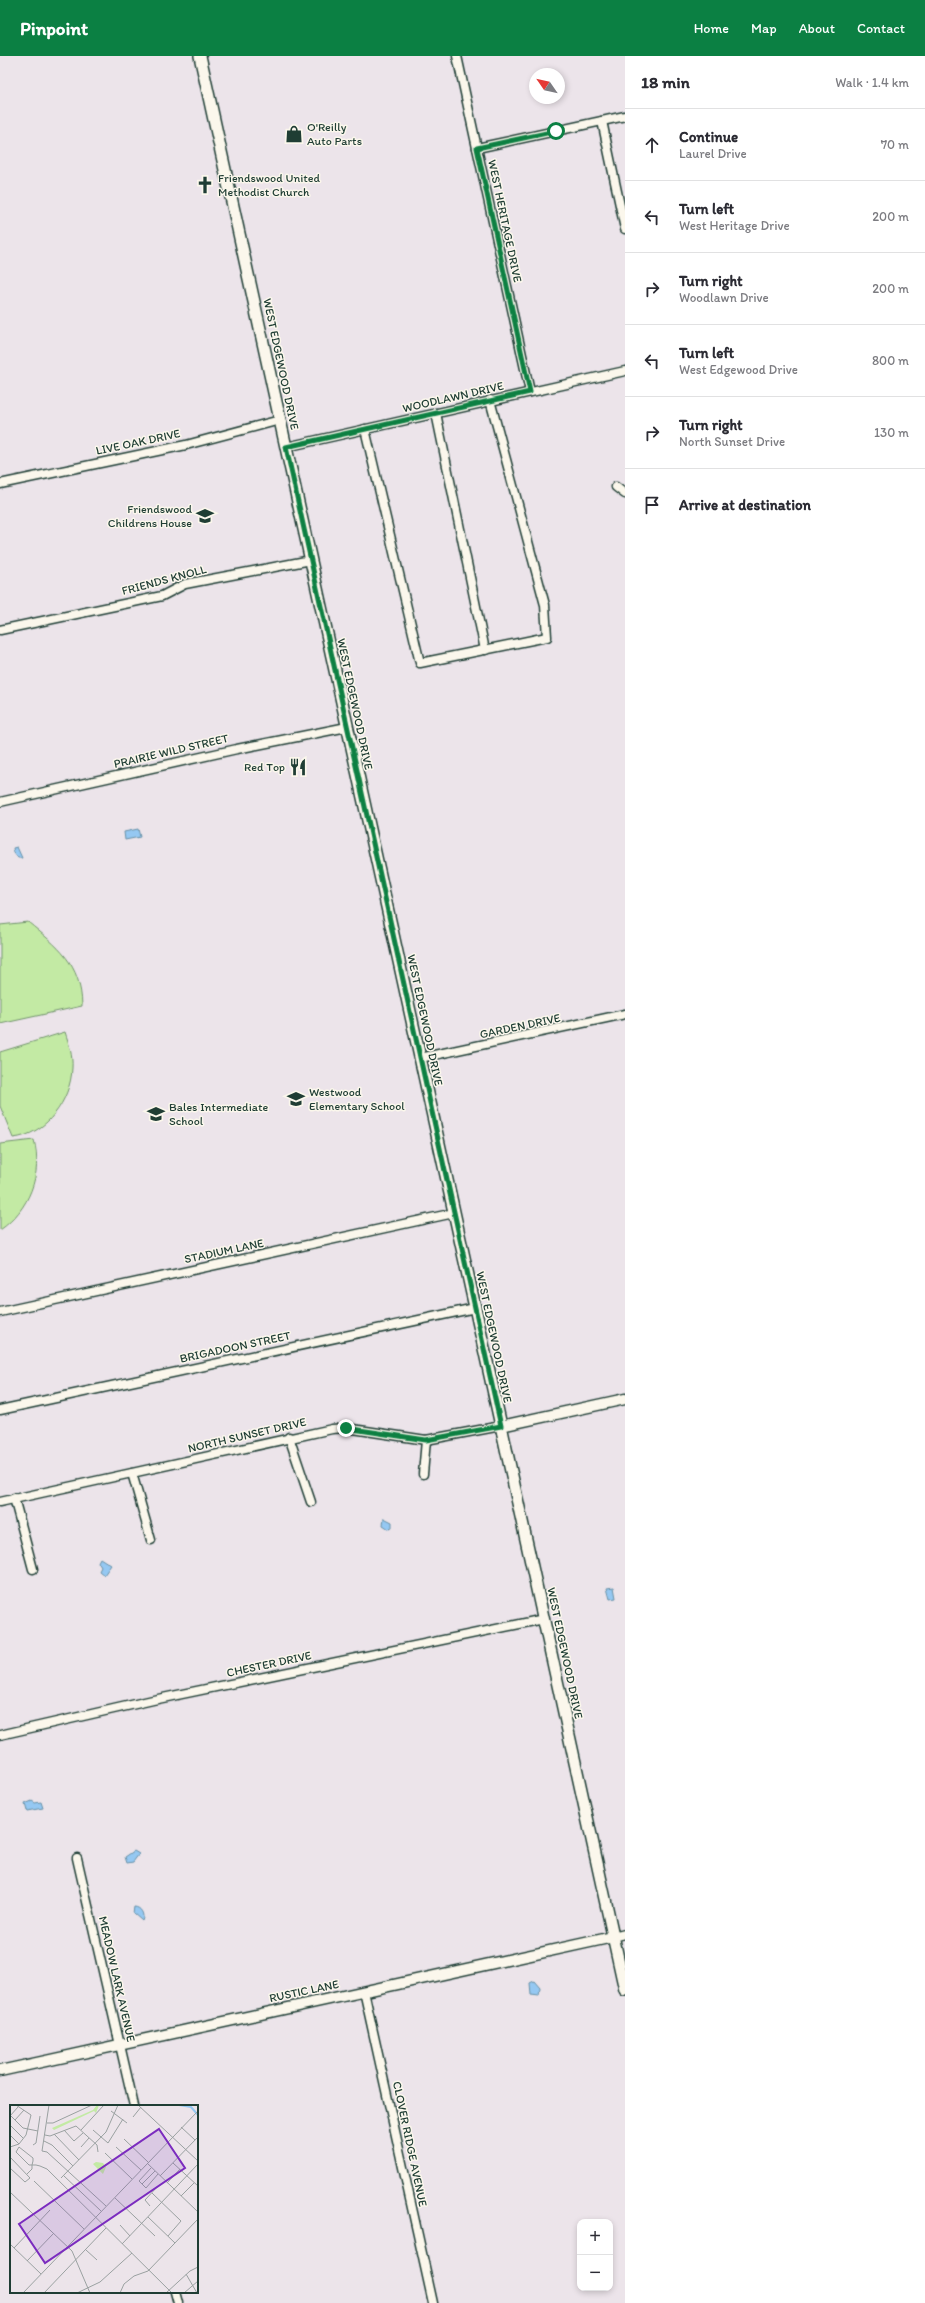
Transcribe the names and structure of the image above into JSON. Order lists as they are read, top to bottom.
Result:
{
  "streets": {
    "main road": ["WEST EDGEWOOD DRIVE"],
    "street": [
      "WEST HERITAGE DRIVE",
      "WOODLAWN DRIVE",
      "LIVE OAK DRIVE",
      "FRIENDS KNOLL",
      "PRAIRIE WILD STREET",
      "GARDEN DRIVE",
      "STADIUM LANE",
      "BRIGADOON STREET",
      "NORTH SUNSET DRIVE",
      "CHESTER DRIVE",
      "MEADOW LARK AVENUE",
      "RUSTIC LANE",
      "CLOVER RIDGE AVENUE"
    ]
  },
  "crossings": [
    ["WEST HERITAGE DRIVE", "WOODLAWN DRIVE"],
    ["WEST EDGEWOOD DRIVE", "WOODLAWN DRIVE"],
    ["WEST EDGEWOOD DRIVE", "LIVE OAK DRIVE"],
    ["WEST EDGEWOOD DRIVE", "FRIENDS KNOLL"],
    ["WEST EDGEWOOD DRIVE", "PRAIRIE WILD STREET"],
    ["WEST EDGEWOOD DRIVE", "GARDEN DRIVE"],
    ["WEST EDGEWOOD DRIVE", "STADIUM LANE"],
    ["WEST EDGEWOOD DRIVE", "BRIGADOON STREET"],
    ["WEST EDGEWOOD DRIVE", "NORTH SUNSET DRIVE"],
    ["WEST EDGEWOOD DRIVE", "CHESTER DRIVE"],
    ["WEST EDGEWOOD DRIVE", "RUSTIC LANE"],
    ["MEADOW LARK AVENUE", "RUSTIC LANE"],
    ["RUSTIC LANE", "CLOVER RIDGE AVENUE"]
  ],
  "places": {
    "shop": ["O'Reilly Auto Parts"],
    "church": ["Friendswood United Methodist Church"],
    "school or university": ["Friendswood Childrens House", "Westwood Elementary School", "Bales Intermediate School"],
    "restaurant": ["Red Top"]
  },
  "north": "top left",
  "page": {
    "header": "Pinpoint",
    "nav": [
      "Home",
      "Map",
      "About",
      "Contact"
    ],
    "heading": ["18 min", "Walk · 1.4 km"],
    "list": [
      ["Continue", "Laurel Drive", "70 m"],
      ["Turn left", "West Heritage Drive", "200 m"],
      ["Turn right", "Woodlawn Drive", "200 m"],
      ["Turn left", "West Edgewood Drive", "800 m"],
      ["Turn right", "North Sunset Drive", "130 m"],
      "Arrive at destination"
    ],
    "map_buttons": ["+", "−"]
  }
}
